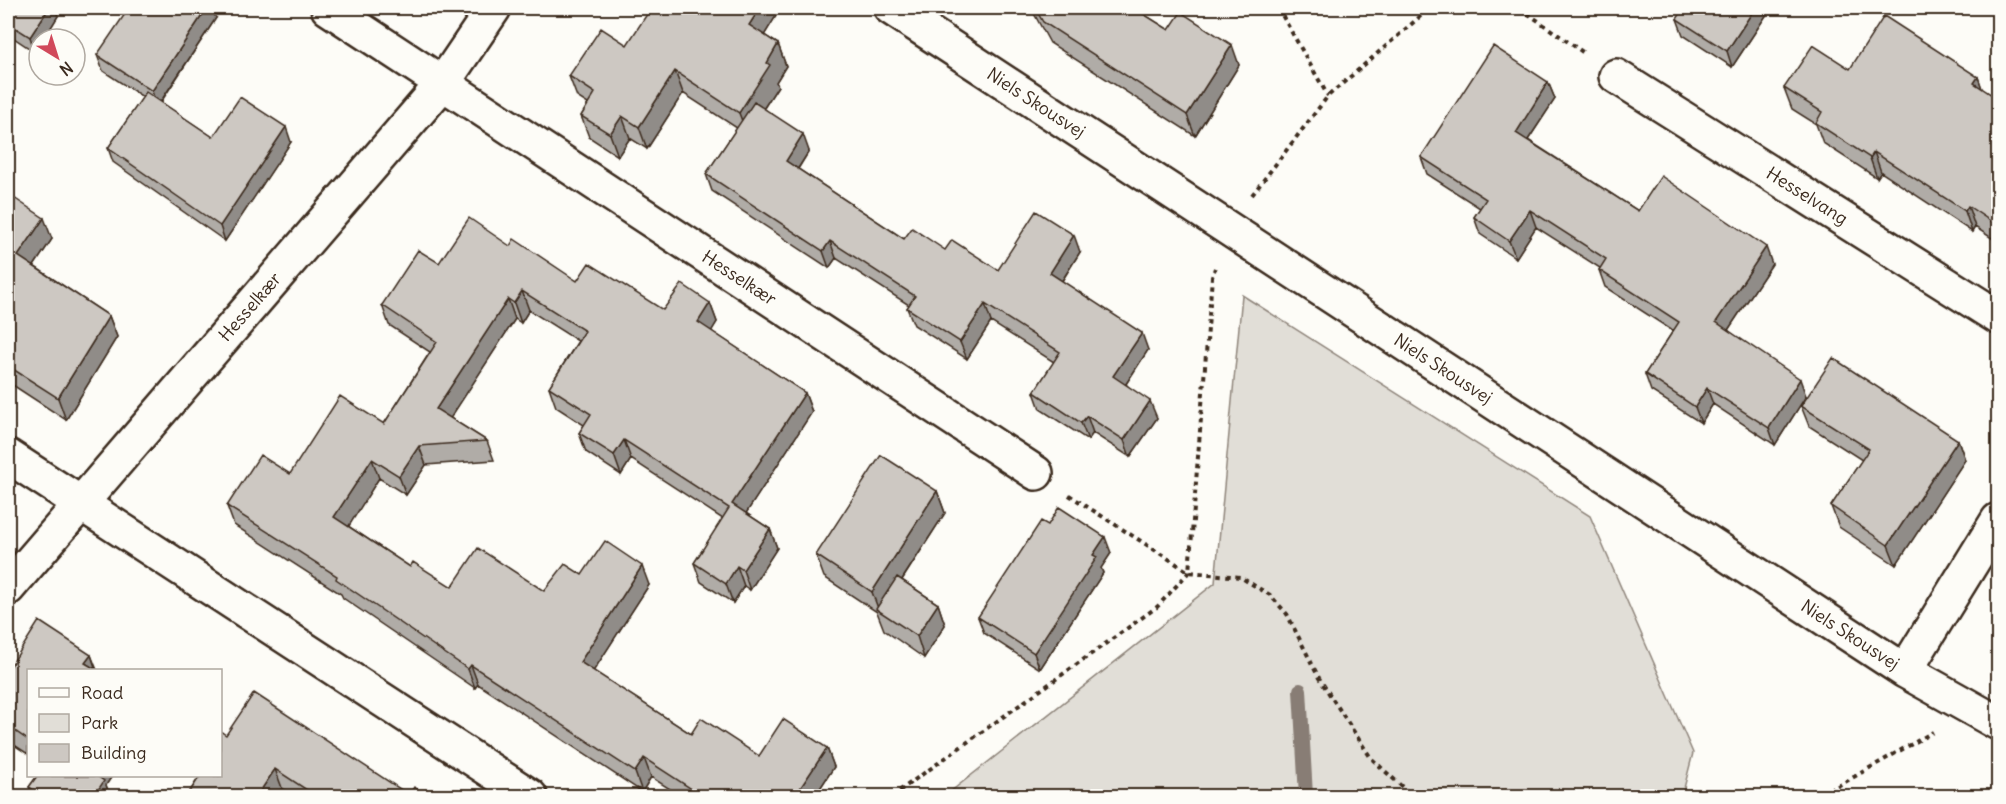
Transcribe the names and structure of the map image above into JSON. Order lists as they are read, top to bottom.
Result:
{
  "streets": {
    "street": ["Niels Skousvej", "Hesselvang", "Hesselkær"]
  },
  "legend": ["Road", "Park", "Building"],
  "north": "bottom right"
}
